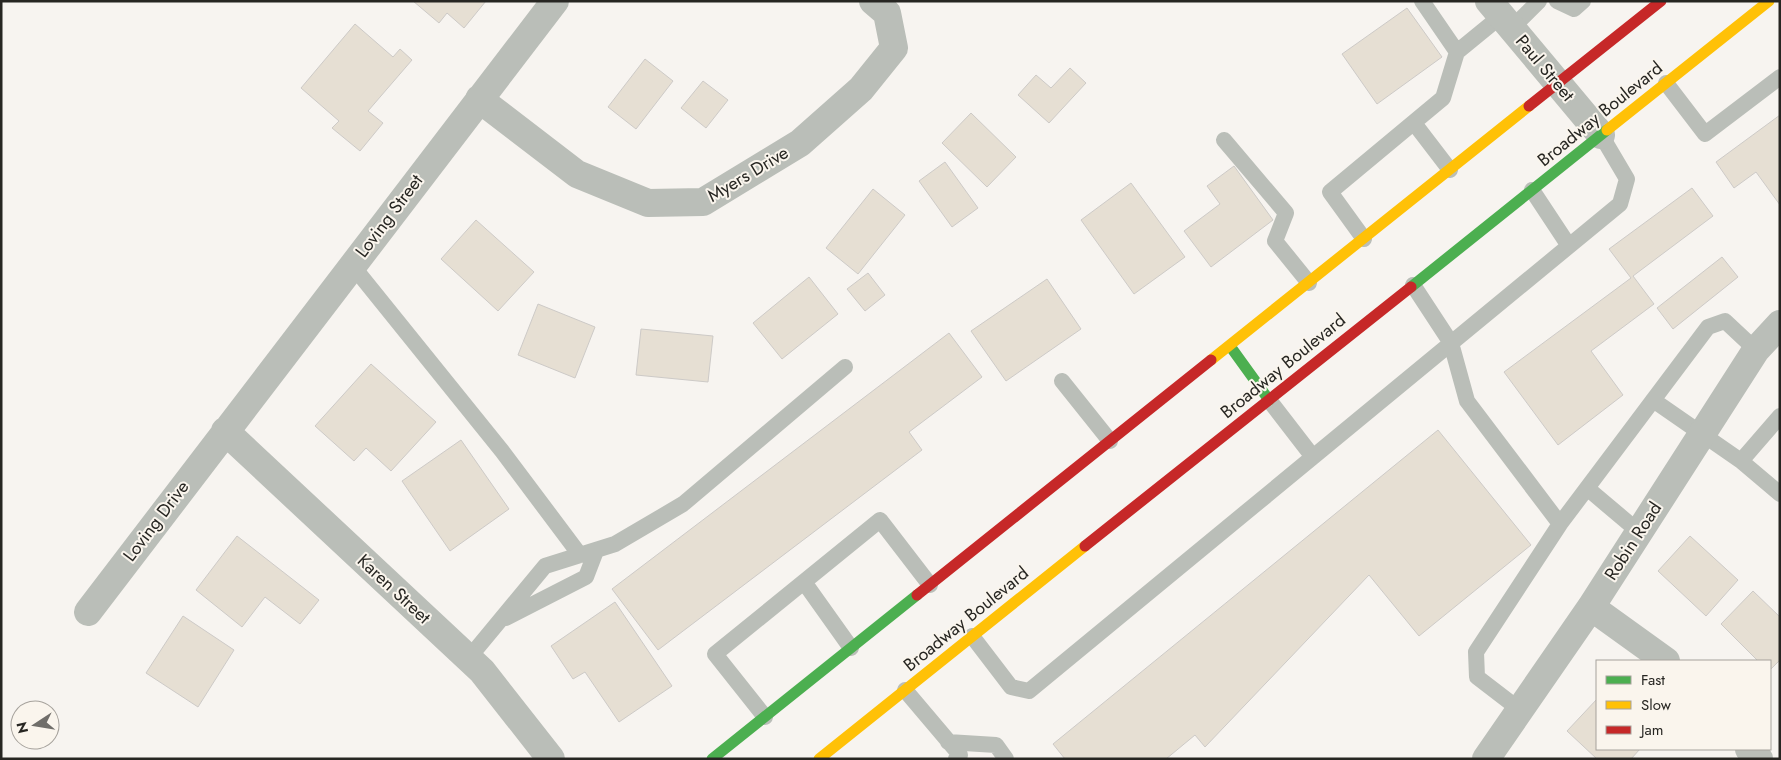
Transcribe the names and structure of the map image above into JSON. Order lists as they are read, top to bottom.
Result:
{
  "streets": {
    "main road": ["Broadway Boulevard"],
    "street": [
      "Paul Street",
      "Myers Drive",
      "Loving Street",
      "Loving Drive",
      "Robin Road",
      "Karen Street"
    ]
  },
  "crossings": [
    ["Paul Street", "Broadway Boulevard"],
    ["Myers Drive", "Loving Street"],
    ["Loving Street", "Loving Drive"],
    ["Loving Street", "Karen Street"],
    ["Loving Drive", "Karen Street"]
  ],
  "legend": ["Fast", "Slow", "Jam"],
  "north": "left"
}
